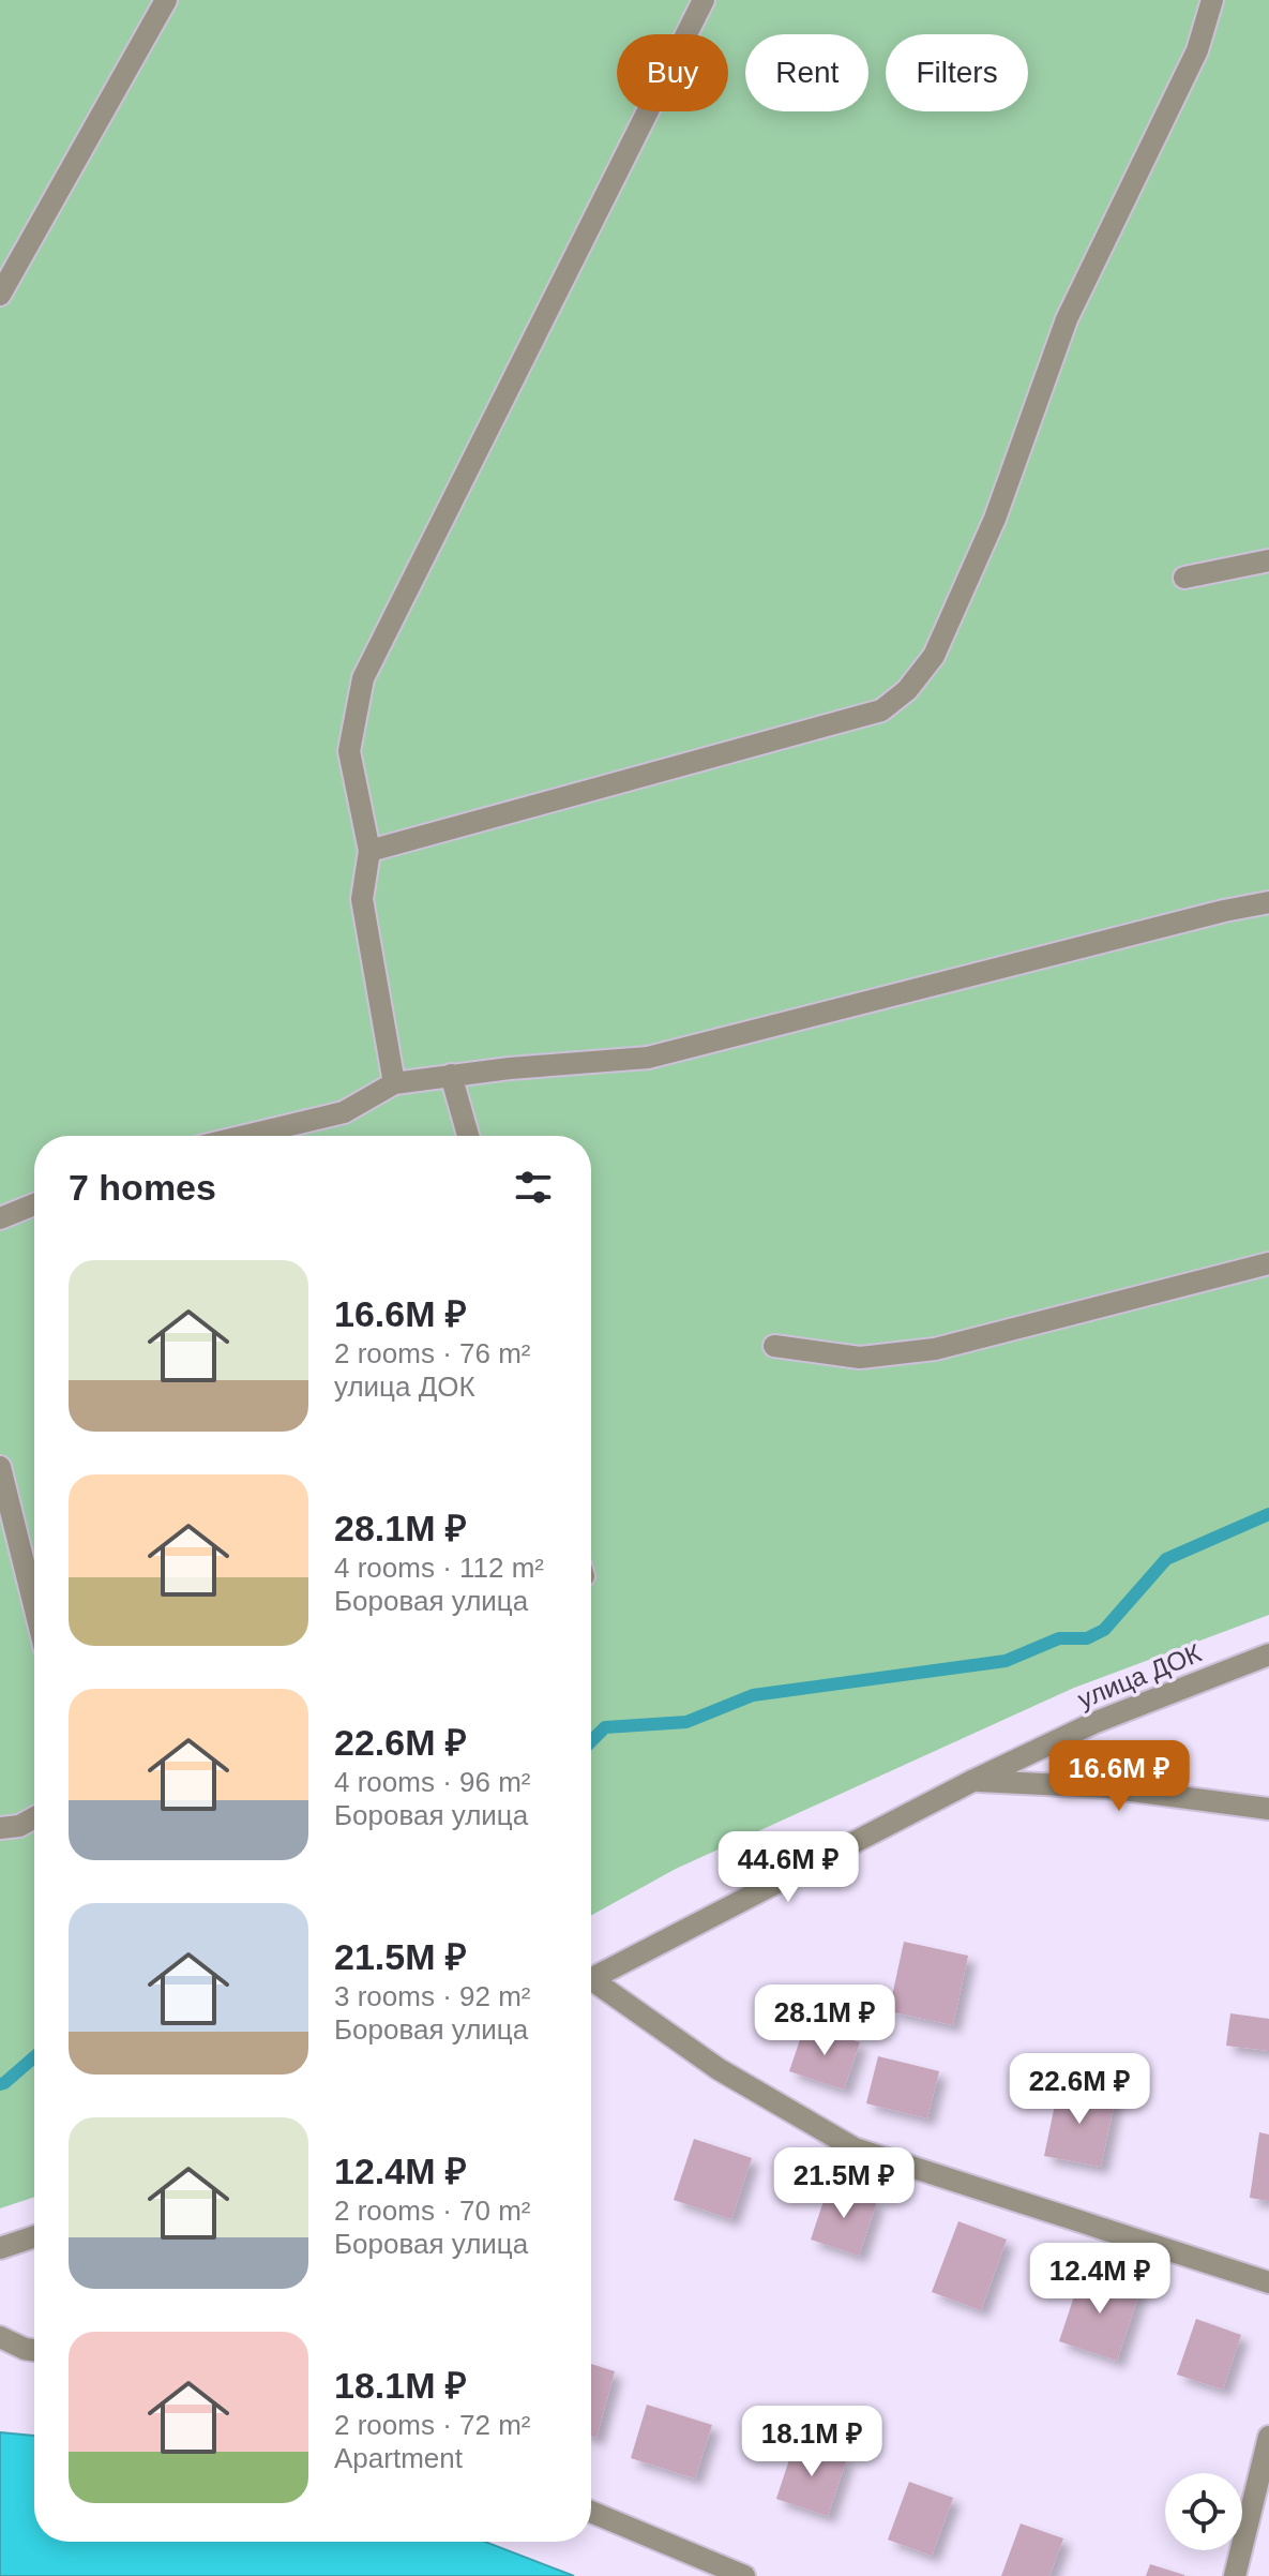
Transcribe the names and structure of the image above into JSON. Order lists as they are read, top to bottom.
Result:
{
  "streets": {
    "street": ["улица ДОК"]
  },
  "page": {
    "chip": ["Buy", "Rent", "Filters"],
    "heading": "7 homes",
    "list": [
      {
        "name": "16.6M ₽",
        "note": "2 rooms · 76 m² · улица ДОК"
      },
      {
        "name": "28.1M ₽",
        "note": "4 rooms · 112 m² · Боровая улица"
      },
      {
        "name": "22.6M ₽",
        "note": "4 rooms · 96 m² · Боровая улица"
      },
      {
        "name": "21.5M ₽",
        "note": "3 rooms · 92 m² · Боровая улица"
      },
      {
        "name": "12.4M ₽",
        "note": "2 rooms · 70 m² · Боровая улица"
      },
      {
        "name": "18.1M ₽",
        "note": "2 rooms · 72 m² · Apartment"
      }
    ],
    "price": [
      "16.6M ₽",
      "44.6M ₽",
      "28.1M ₽",
      "22.6M ₽",
      "21.5M ₽",
      "12.4M ₽",
      "18.1M ₽"
    ]
  }
}
